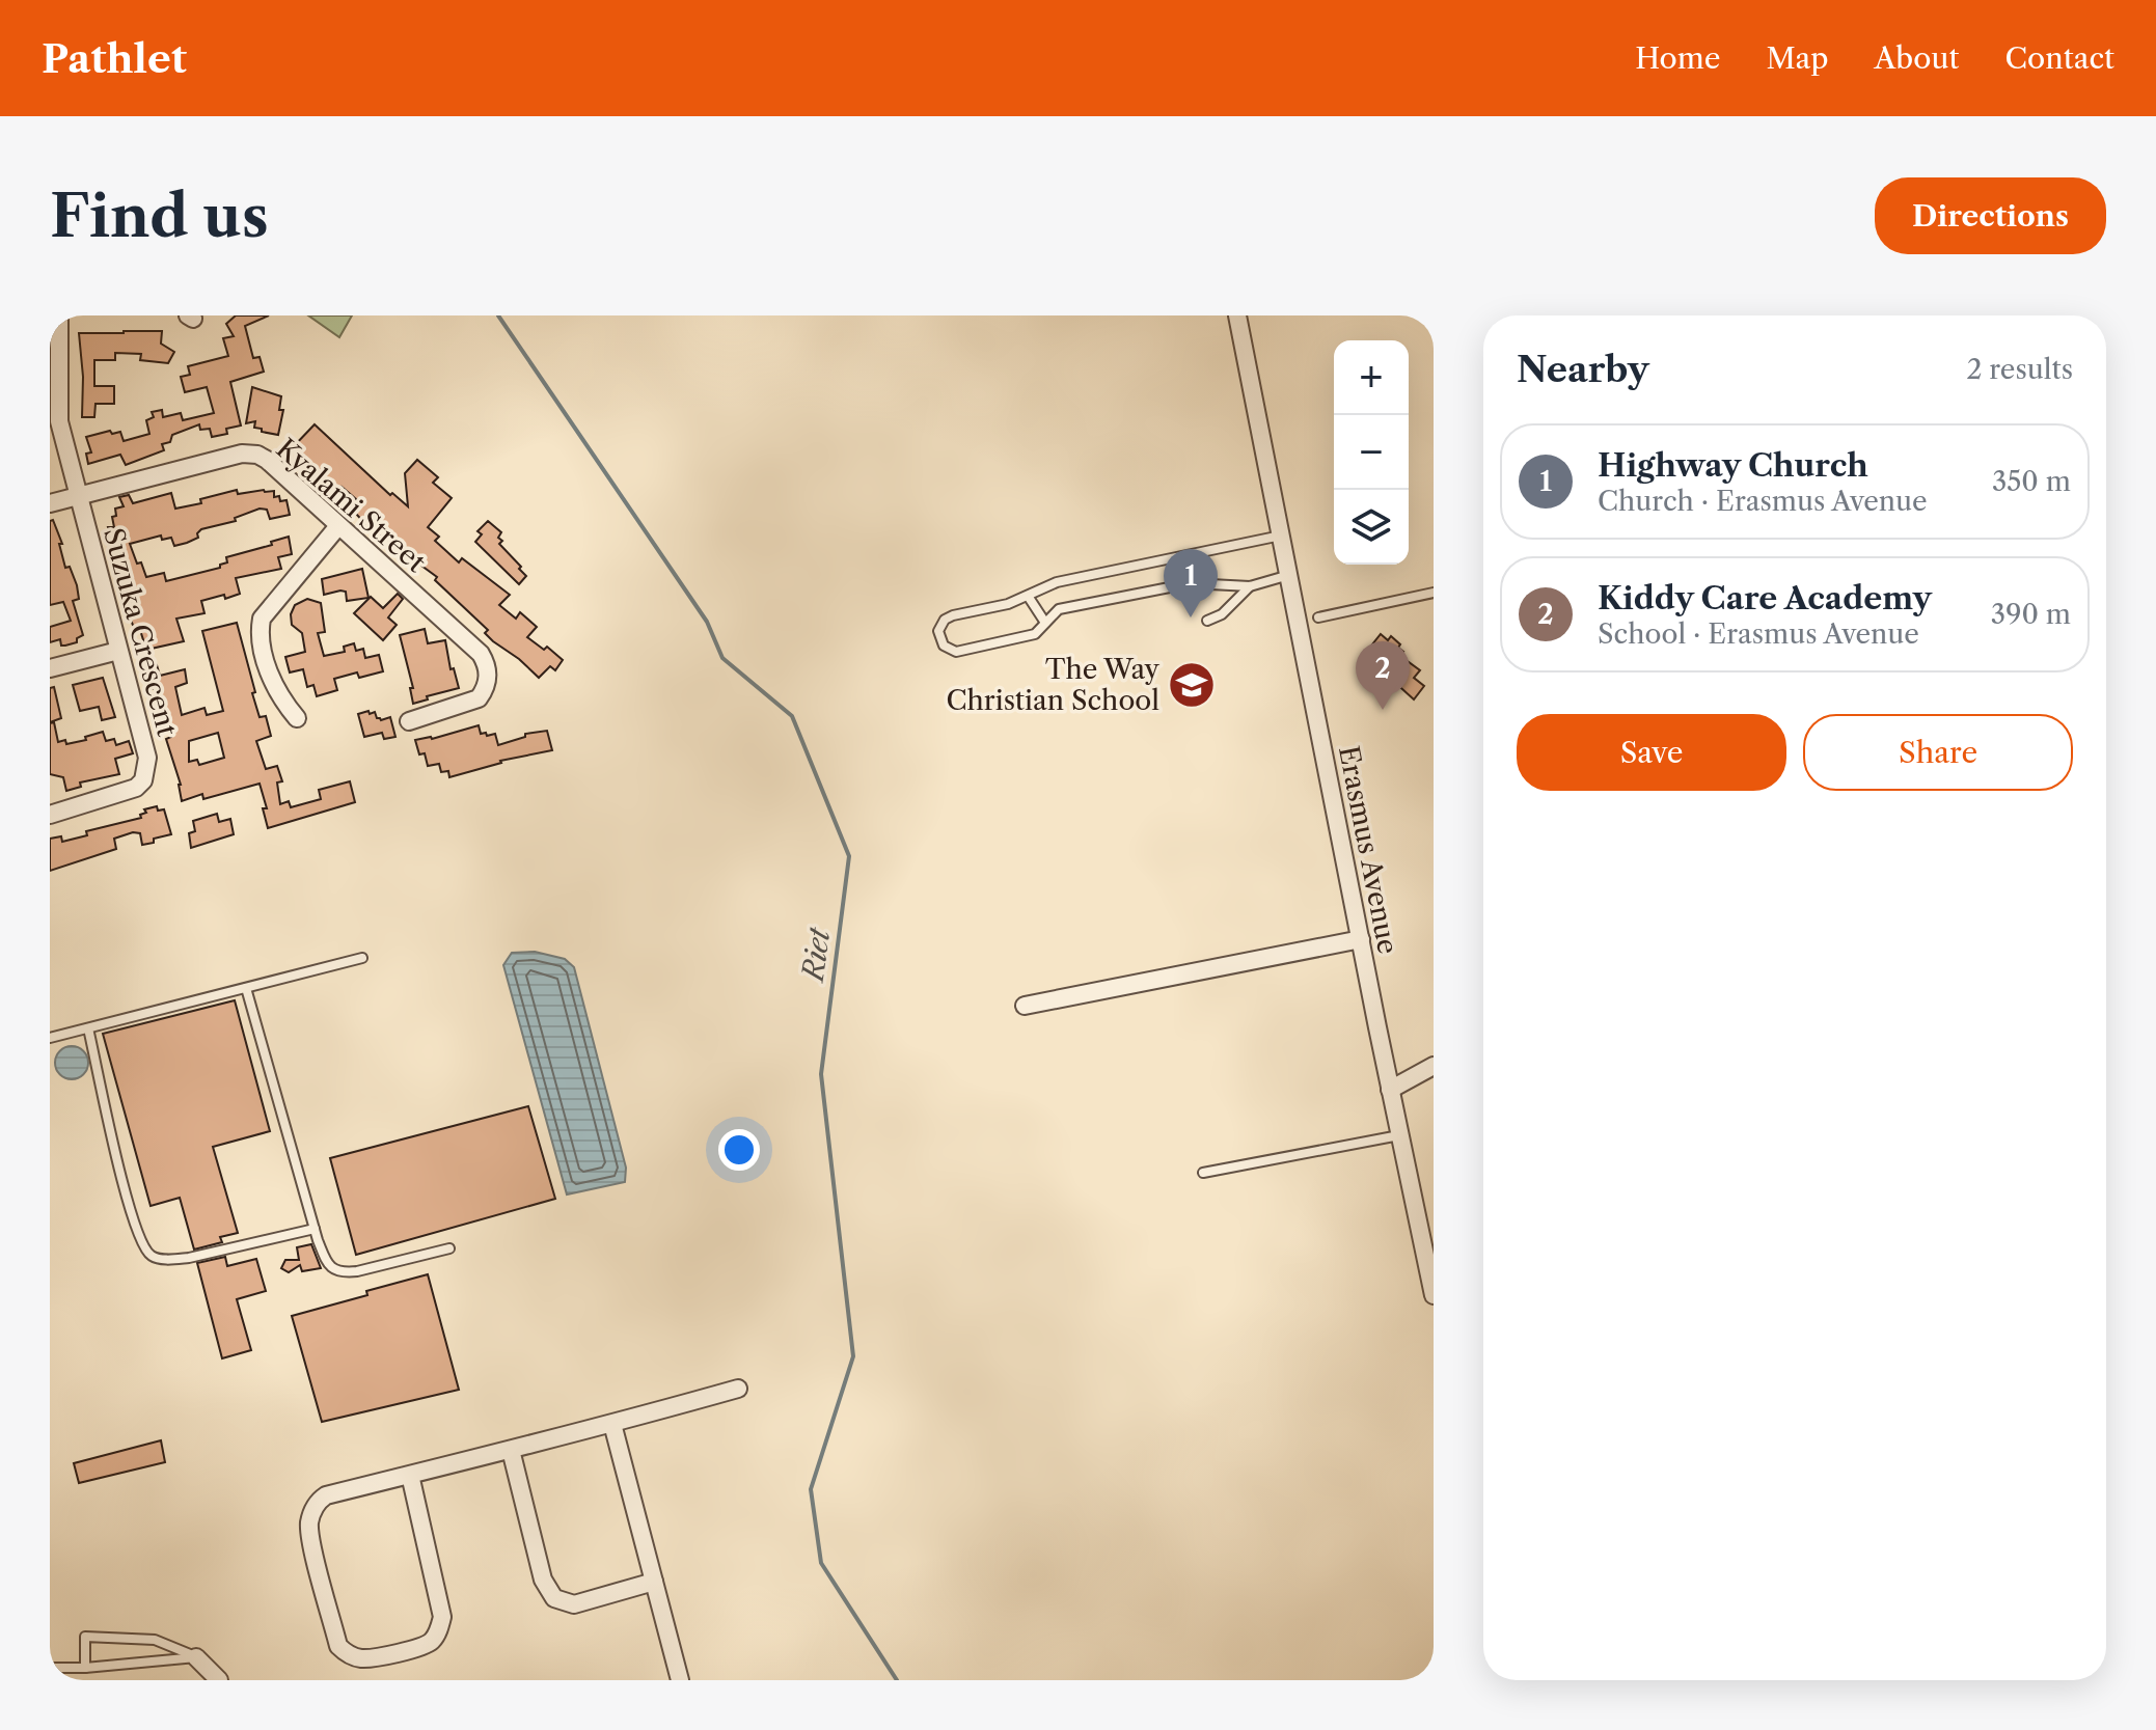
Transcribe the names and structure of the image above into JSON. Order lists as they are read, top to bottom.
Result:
{
  "streets": {
    "street": ["Kyalami Street", "Suzuka Crescent", "Erasmus Avenue"]
  },
  "crossings": [
    ["Kyalami Street", "Suzuka Crescent"]
  ],
  "water": ["Riet"],
  "places": {
    "school or university": ["The Way Christian School"]
  },
  "page": {
    "header": "Pathlet",
    "nav": [
      "Home",
      "Map",
      "About",
      "Contact"
    ],
    "buttons": [
      "Directions",
      ["Save", "Share"]
    ],
    "title": "Find us",
    "heading": ["Nearby", "2 results"],
    "map_buttons": ["+", "−"],
    "list": [
      {
        "mark": "1",
        "name": "Highway Church",
        "note": "Church · Erasmus Avenue",
        "value": "350 m"
      },
      {
        "mark": "2",
        "name": "Kiddy Care Academy",
        "note": "School · Erasmus Avenue",
        "value": "390 m"
      }
    ],
    "pins": ["1", "2"]
  }
}
